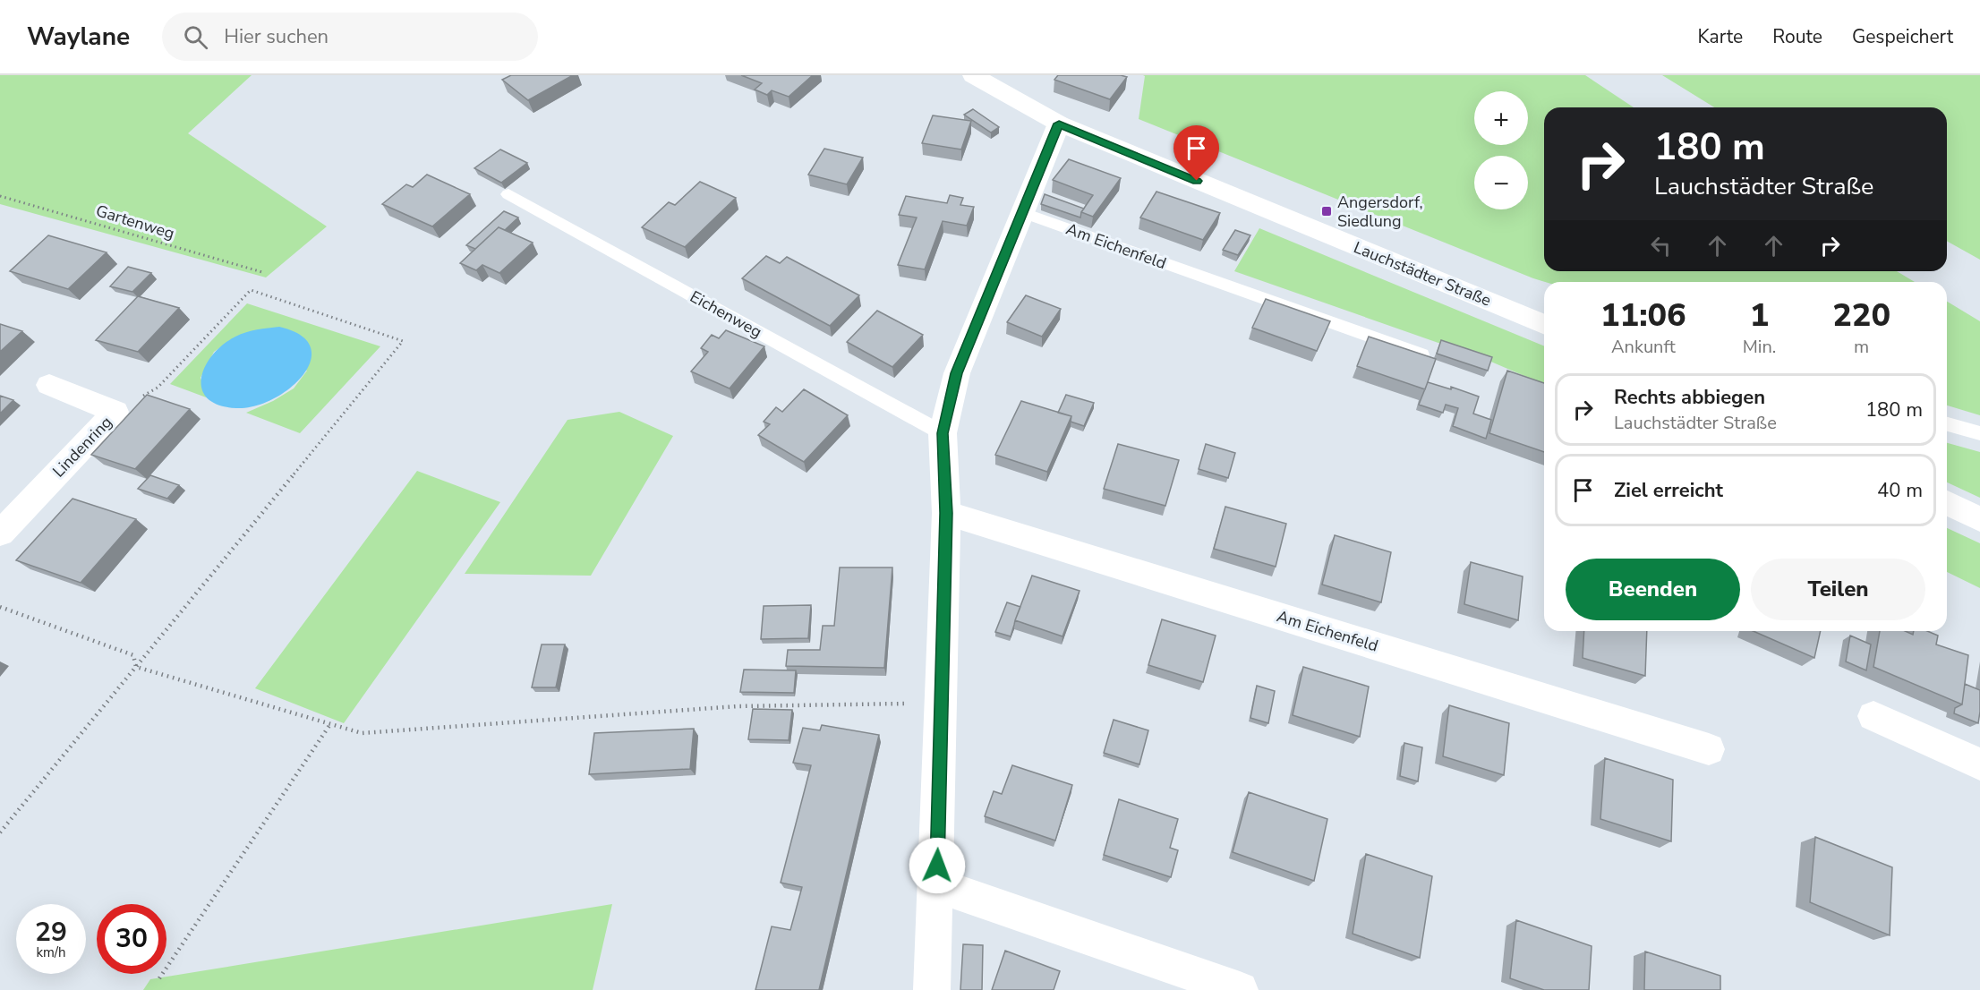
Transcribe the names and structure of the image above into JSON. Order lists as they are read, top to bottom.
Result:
{
  "streets": {
    "street": ["Am Eichenfeld", "Lauchstädter Straße", "Lindenring"],
    "lane": ["Eichenweg"],
    "path": ["Gartenweg"]
  },
  "places": {
    "transit": ["Angersdorf, Siedlung"]
  },
  "page": {
    "header": "Waylane",
    "search": "Hier suchen",
    "nav": ["Karte", "Route", "Gespeichert"],
    "map_buttons": ["+", "−"],
    "turn": ["180 m", "Lauchstädter Straße"],
    "eta": [
      "11:06",
      "Ankunft",
      "1",
      "Min.",
      "220",
      "m"
    ],
    "list": [
      {
        "name": "Rechts abbiegen",
        "note": "Lauchstädter Straße",
        "value": "180 m"
      },
      {
        "name": "Ziel erreicht",
        "value": "40 m"
      }
    ],
    "buttons": ["Beenden", "Teilen"],
    "speed": "29 km/h",
    "limit": "30"
  }
}
